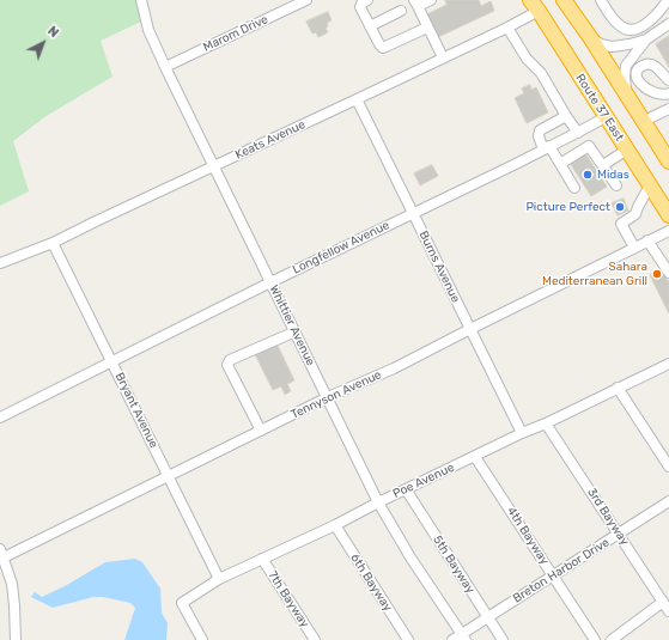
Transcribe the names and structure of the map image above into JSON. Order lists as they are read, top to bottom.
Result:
{
  "streets": {
    "highway": ["Route 37 East"],
    "street": [
      "Marom Drive",
      "Keats Avenue",
      "Longfellow Avenue",
      "Burns Avenue",
      "Whittier Avenue",
      "Tennyson Avenue",
      "Bryant Avenue",
      "Poe Avenue",
      "3rd Bayway",
      "4th Bayway",
      "5th Bayway",
      "Breton Harbor Drive",
      "6th Bayway",
      "7th Bayway"
    ]
  },
  "crossings": [
    ["Marom Drive", "Whittier Avenue"],
    ["Route 37 East", "Keats Avenue"],
    ["Route 37 East", "Longfellow Avenue"],
    ["Keats Avenue", "Burns Avenue"],
    ["Keats Avenue", "Whittier Avenue"],
    ["Keats Avenue", "Bryant Avenue"],
    ["Longfellow Avenue", "Burns Avenue"],
    ["Longfellow Avenue", "Whittier Avenue"],
    ["Longfellow Avenue", "Bryant Avenue"],
    ["Burns Avenue", "Tennyson Avenue"],
    ["Burns Avenue", "Poe Avenue"],
    ["Whittier Avenue", "Tennyson Avenue"],
    ["Whittier Avenue", "Poe Avenue"],
    ["Whittier Avenue", "Breton Harbor Drive"],
    ["Tennyson Avenue", "Bryant Avenue"],
    ["Bryant Avenue", "Poe Avenue"],
    ["Poe Avenue", "3rd Bayway"],
    ["Poe Avenue", "4th Bayway"],
    ["Poe Avenue", "5th Bayway"],
    ["Poe Avenue", "6th Bayway"],
    ["Poe Avenue", "7th Bayway"],
    ["3rd Bayway", "Breton Harbor Drive"],
    ["4th Bayway", "Breton Harbor Drive"],
    ["5th Bayway", "Breton Harbor Drive"]
  ],
  "places": ["Midas", "Picture Perfect", "Sahara Mediterranean Grill"],
  "north": "top right"
}
